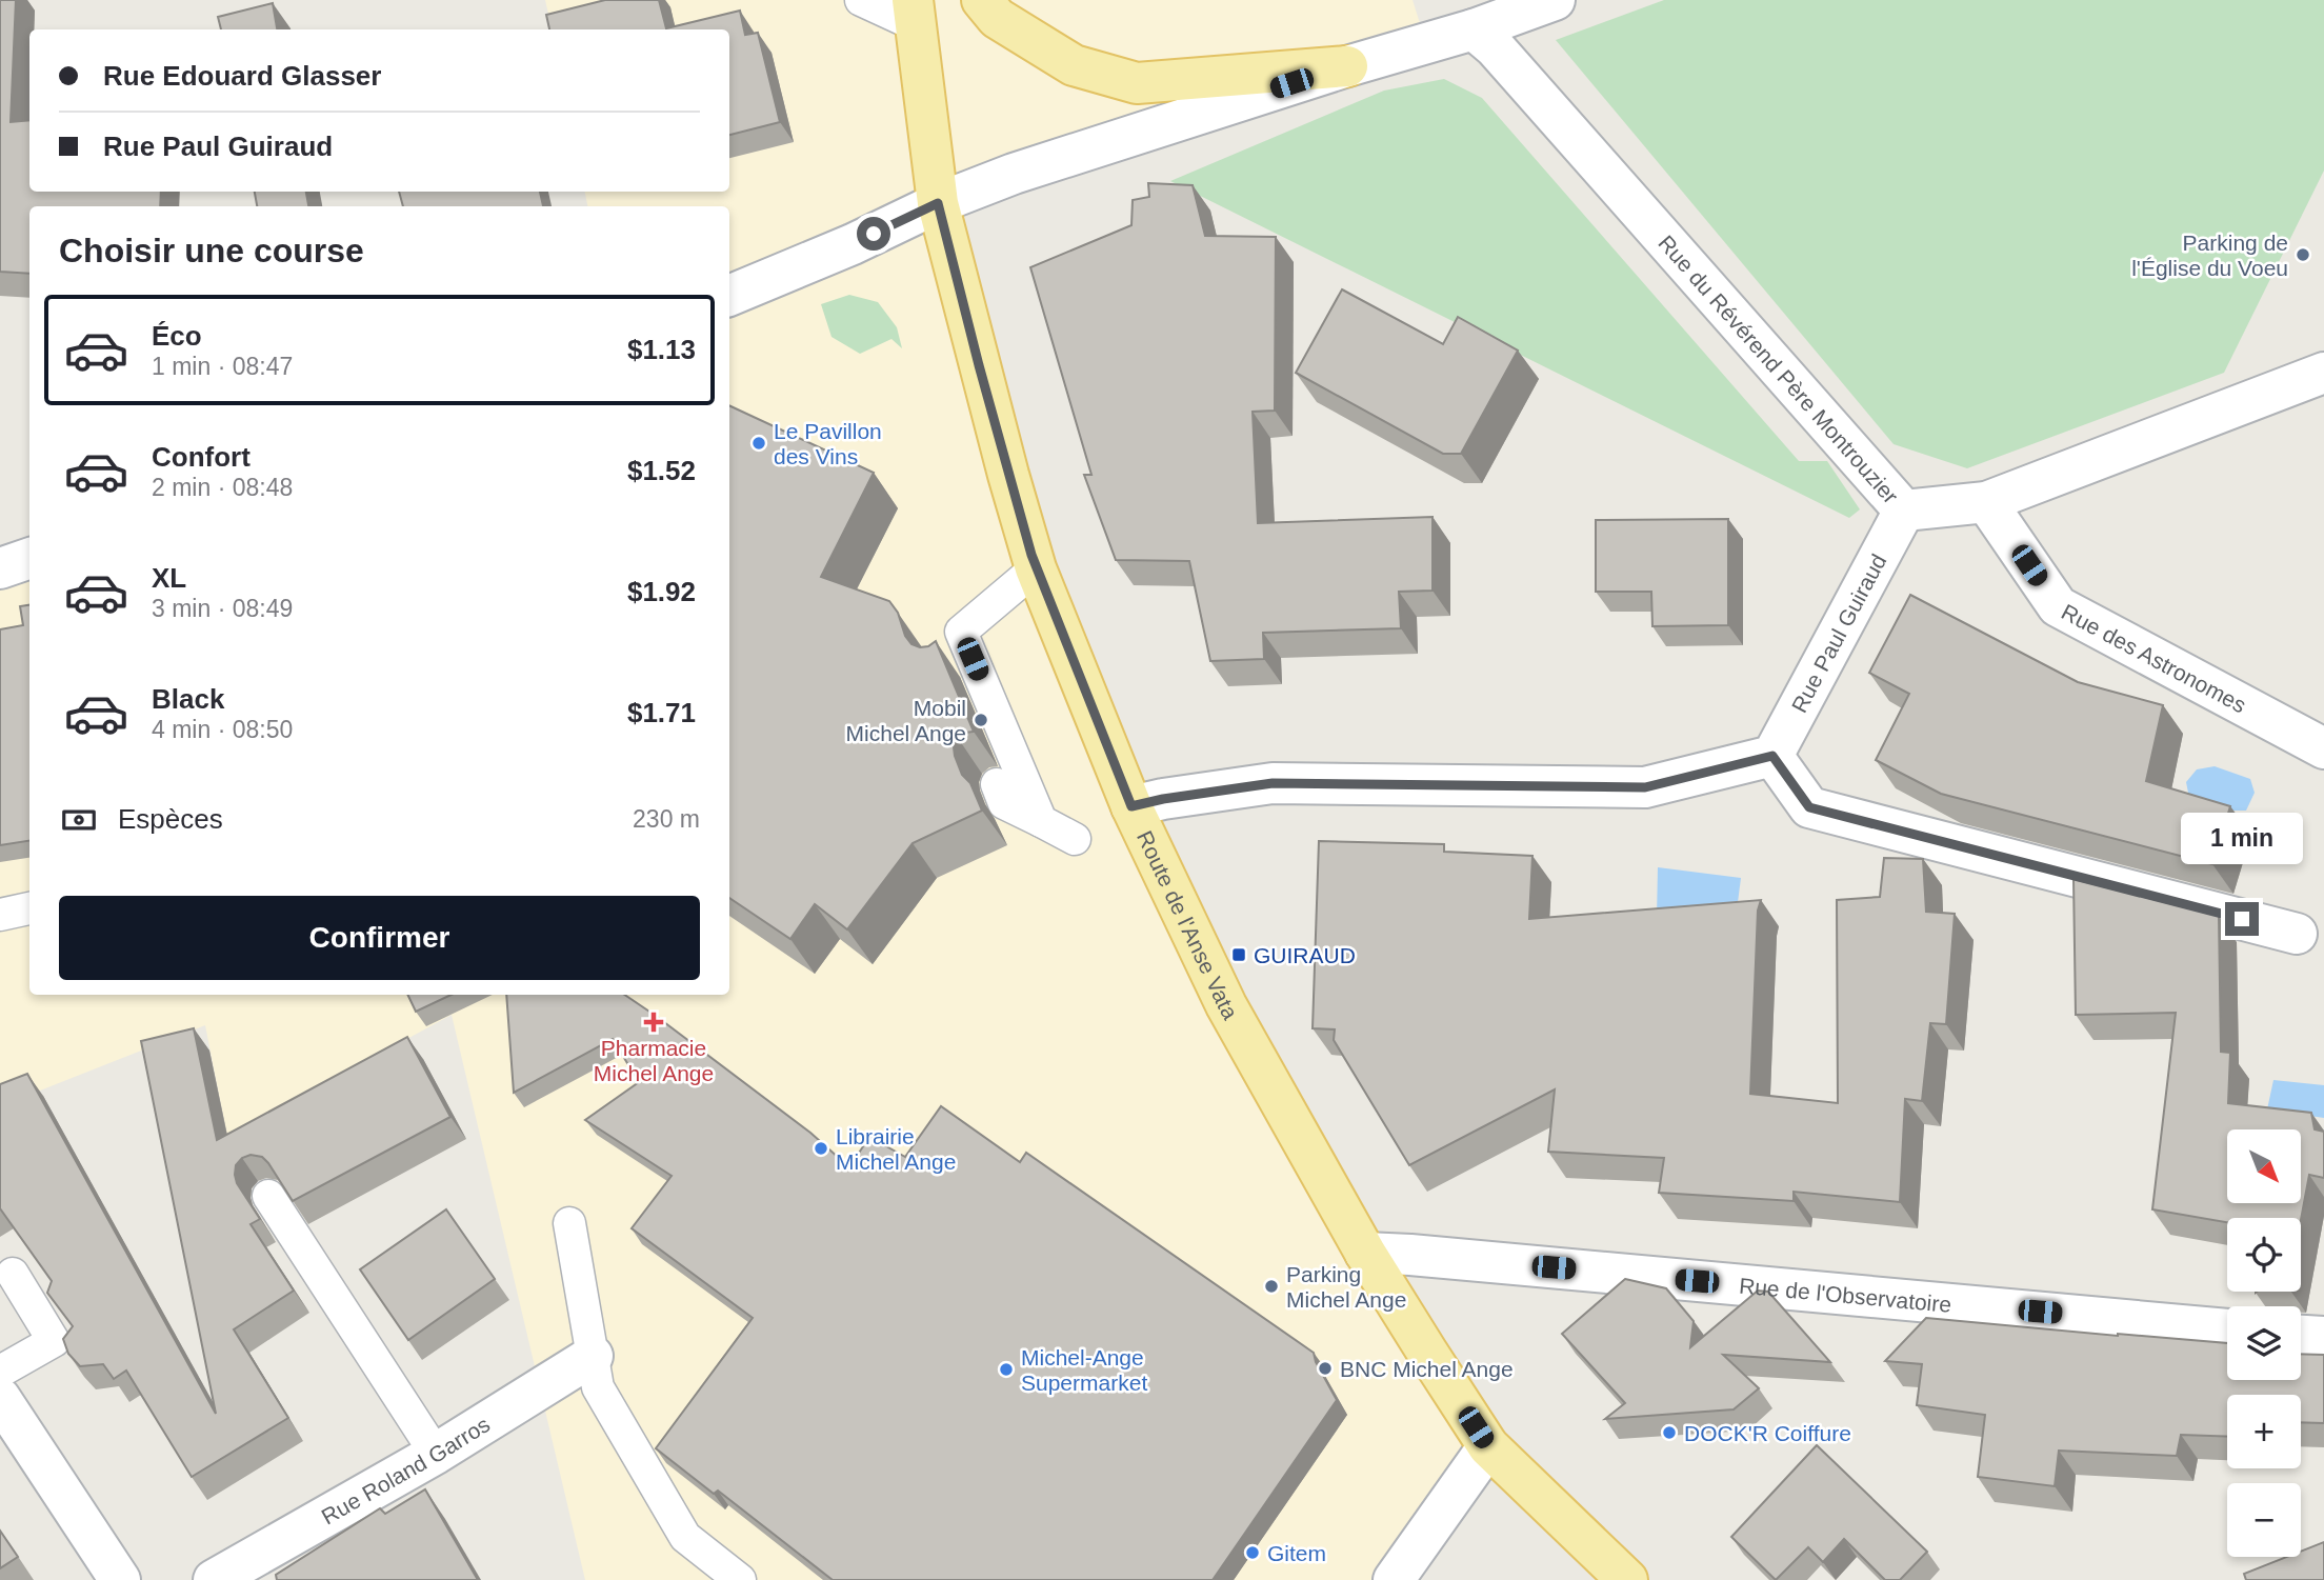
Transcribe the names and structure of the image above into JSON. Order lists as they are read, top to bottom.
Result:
{
  "streets": {
    "main road": ["Route de l'Anse Vata"],
    "street": [
      "Rue du Révérend Père Montrouzier",
      "Rue Paul Guiraud",
      "Rue des Astronomes",
      "Rue de l'Observatoire",
      "Rue Roland Garros"
    ]
  },
  "crossings": [
    ["Rue du Révérend Père Montrouzier", "Rue Paul Guiraud"],
    ["Rue du Révérend Père Montrouzier", "Rue des Astronomes"],
    ["Route de l'Anse Vata", "Rue de l'Observatoire"]
  ],
  "places": {
    "other": [
      "Parking de l'Église du Voeu",
      "Le Pavillon des Vins",
      "Mobil Michel Ange",
      "Librairie Michel Ange",
      "Parking Michel Ange",
      "BNC Michel Ange",
      "Michel-Ange Supermarket",
      "DOCK'R Coiffure",
      "Gitem"
    ],
    "transit": ["GUIRAUD"],
    "health": ["Pharmacie Michel Ange"]
  },
  "north": "bottom right",
  "page": {
    "banner": ["Rue Edouard Glasser", "Rue Paul Guiraud"],
    "heading": "Choisir une course",
    "list": [
      {
        "name": "Éco",
        "note": "1 min · 08:47",
        "value": "$1.13"
      },
      {
        "name": "Confort",
        "note": "2 min · 08:48",
        "value": "$1.52"
      },
      {
        "name": "XL",
        "note": "3 min · 08:49",
        "value": "$1.92"
      },
      {
        "name": "Black",
        "note": "4 min · 08:50",
        "value": "$1.71"
      }
    ],
    "pay": ["Espèces", "230 m"],
    "bubble": "1 min",
    "buttons": "Confirmer",
    "map_buttons": ["+", "−"]
  }
}
